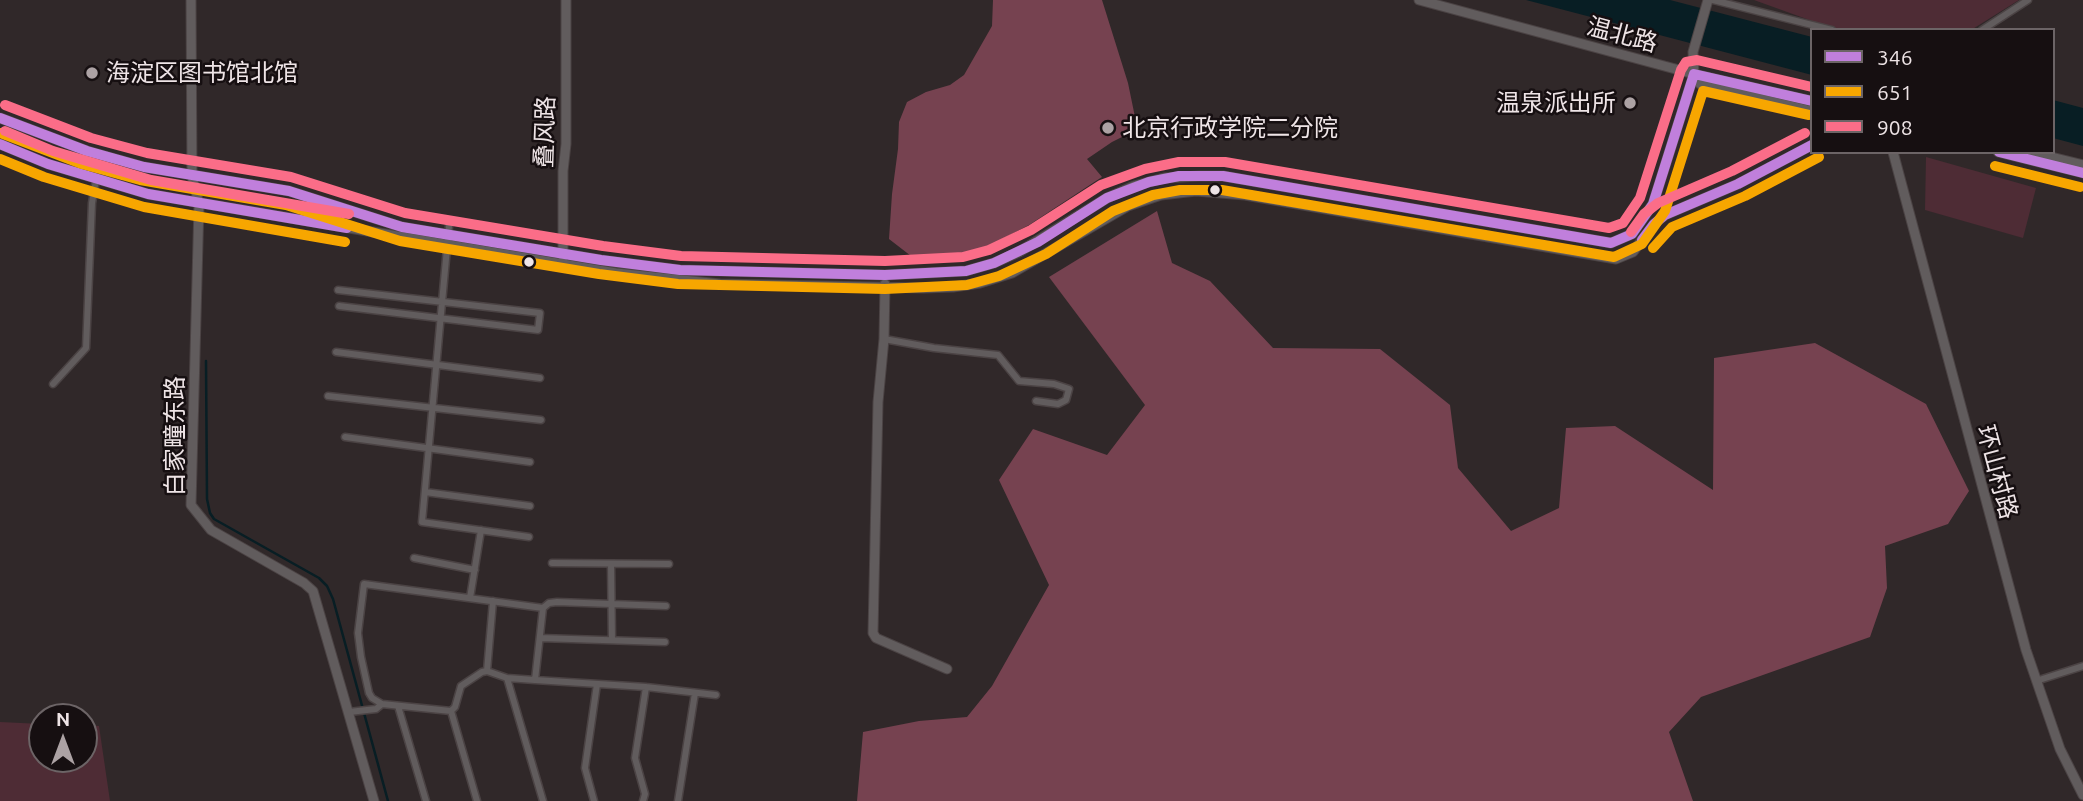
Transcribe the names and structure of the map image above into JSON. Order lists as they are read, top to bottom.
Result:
{
  "streets": {
    "main road": [
      "温北路",
      "叠风路",
      "白家疃东路",
      "环山村路"
    ]
  },
  "places": ["海淀区图书馆北馆", "温泉派出所", "北京行政学院二分院"],
  "lines": ["transit line 908", "transit line 346", "transit line 651"],
  "legend": ["346", "651", "908"],
  "north": "top"
}
